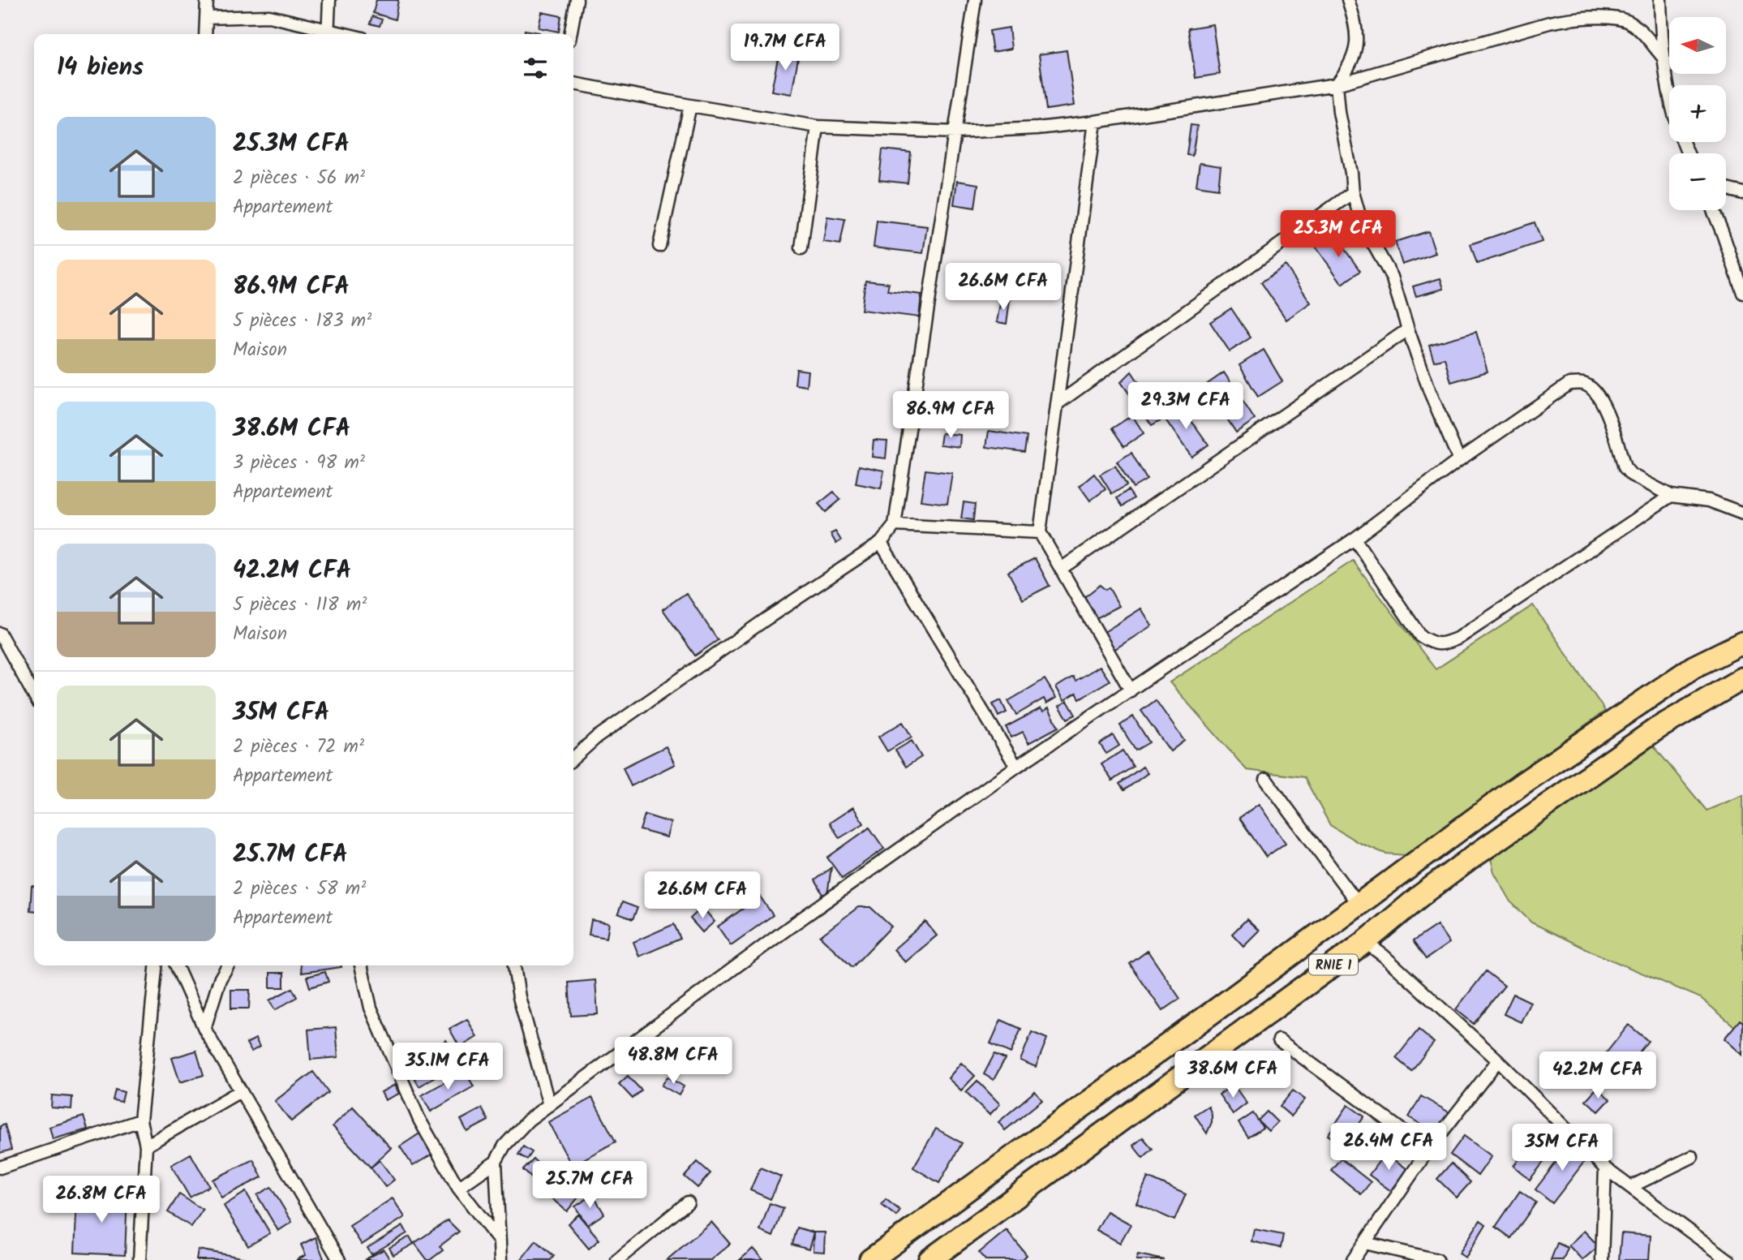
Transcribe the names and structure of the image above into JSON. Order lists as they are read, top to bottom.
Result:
{
  "streets": {
    "highway": ["RNIE 1"]
  },
  "north": "left",
  "page": {
    "map_buttons": ["+", "−"],
    "price": [
      "19.7M CFA",
      "25.3M CFA",
      "26.6M CFA",
      "29.3M CFA",
      "86.9M CFA",
      "26.6M CFA",
      "48.8M CFA",
      "35.1M CFA",
      "38.6M CFA",
      "42.2M CFA",
      "26.4M CFA",
      "35M CFA",
      "25.7M CFA",
      "26.8M CFA"
    ],
    "heading": "14 biens",
    "list": [
      {
        "name": "25.3M CFA",
        "note": "2 pièces · 56 m² · Appartement"
      },
      {
        "name": "86.9M CFA",
        "note": "5 pièces · 183 m² · Maison"
      },
      {
        "name": "38.6M CFA",
        "note": "3 pièces · 98 m² · Appartement"
      },
      {
        "name": "42.2M CFA",
        "note": "5 pièces · 118 m² · Maison"
      },
      {
        "name": "35M CFA",
        "note": "2 pièces · 72 m² · Appartement"
      },
      {
        "name": "25.7M CFA",
        "note": "2 pièces · 58 m² · Appartement"
      }
    ]
  }
}
